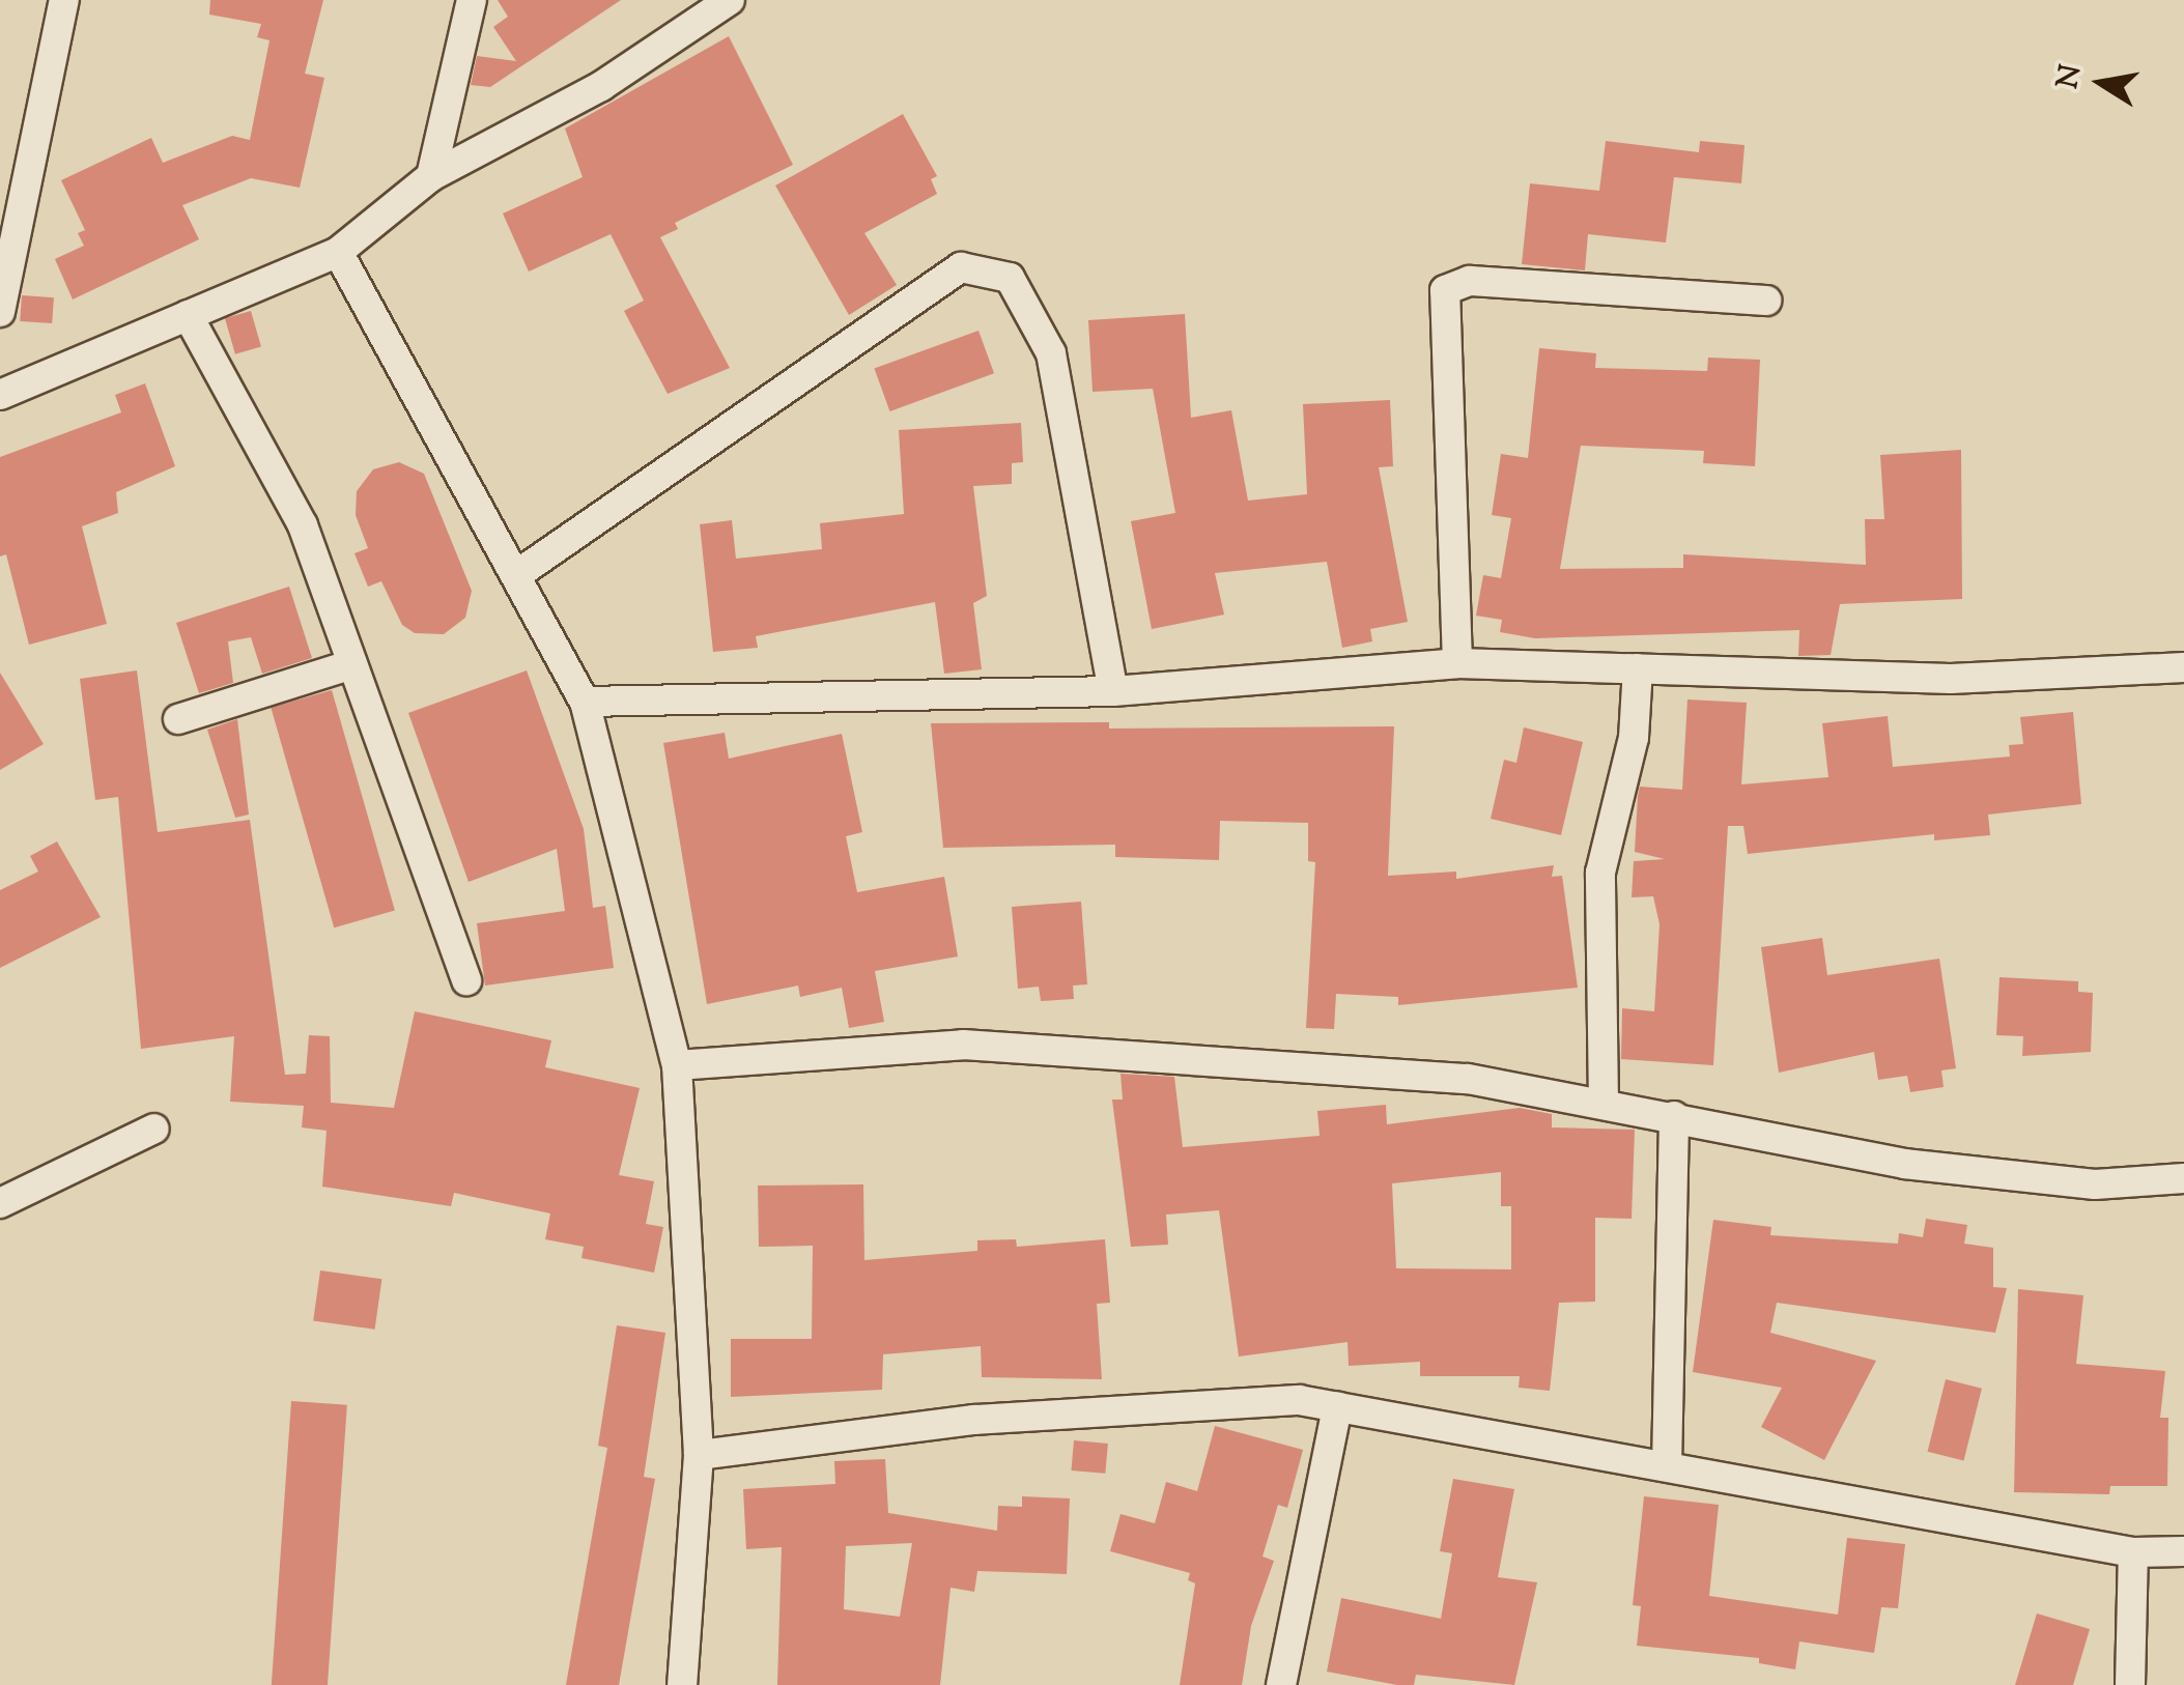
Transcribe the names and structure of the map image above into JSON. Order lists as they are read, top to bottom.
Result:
{
  "north": "left"
}
